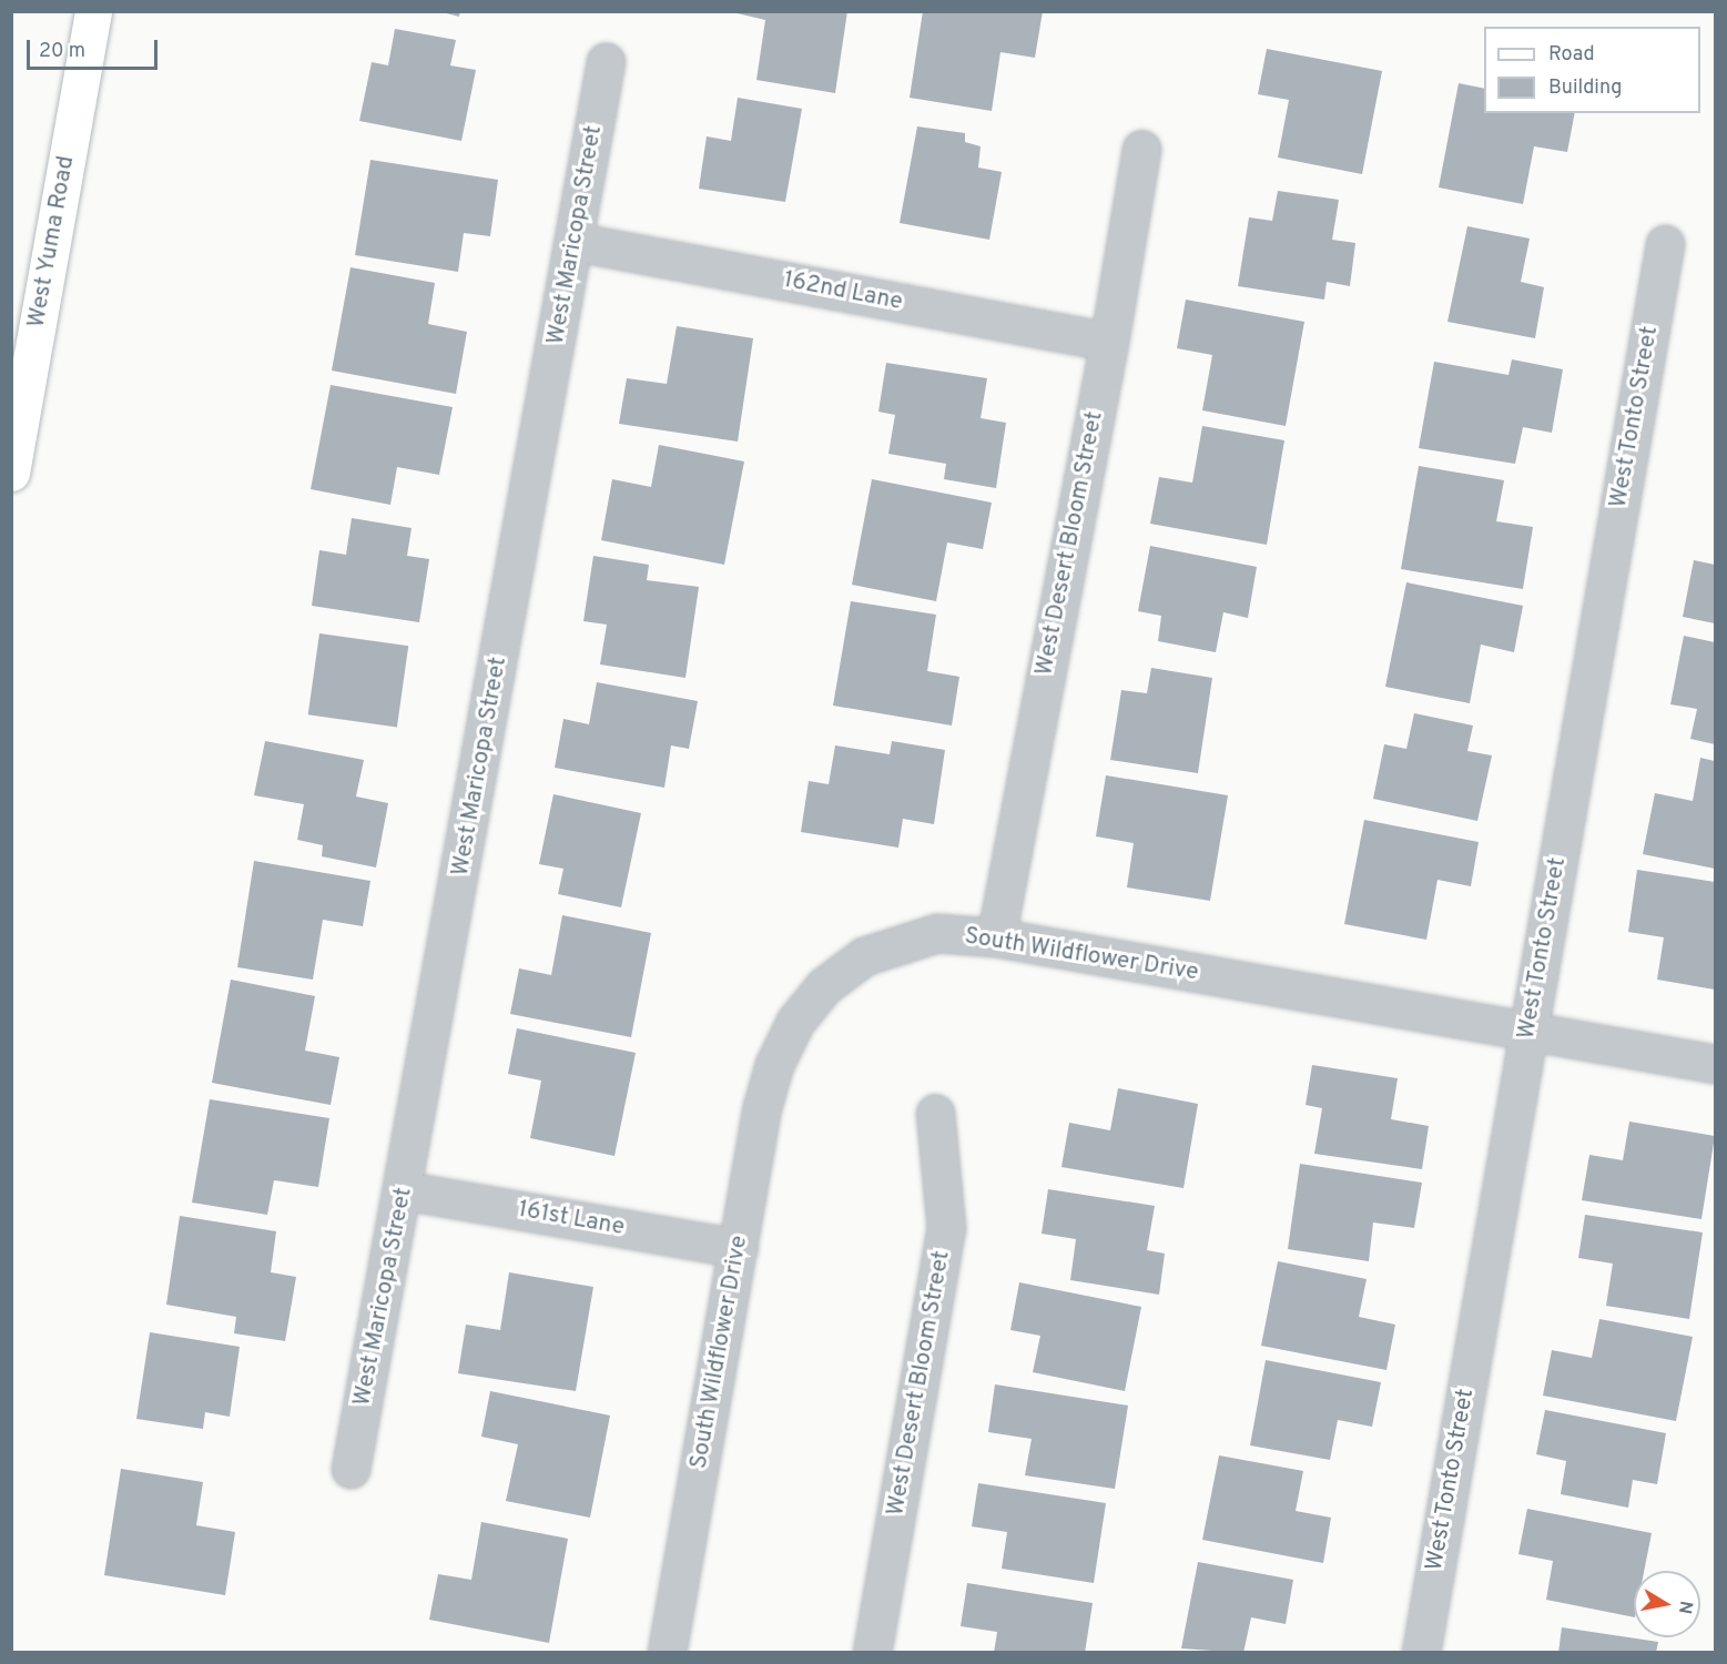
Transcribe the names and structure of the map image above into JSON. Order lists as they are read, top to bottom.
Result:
{
  "streets": {
    "main road": ["West Yuma Road"],
    "street": [
      "West Maricopa Street",
      "162nd Lane",
      "West Tonto Street",
      "West Desert Bloom Street",
      "South Wildflower Drive",
      "161st Lane"
    ]
  },
  "crossings": [
    ["West Maricopa Street", "162nd Lane"],
    ["West Maricopa Street", "161st Lane"],
    ["162nd Lane", "West Desert Bloom Street"],
    ["West Tonto Street", "South Wildflower Drive"],
    ["West Desert Bloom Street", "South Wildflower Drive"],
    ["South Wildflower Drive", "161st Lane"]
  ],
  "legend": ["Road", "Building"],
  "scale_bar": "20 m",
  "north": "right"
}
